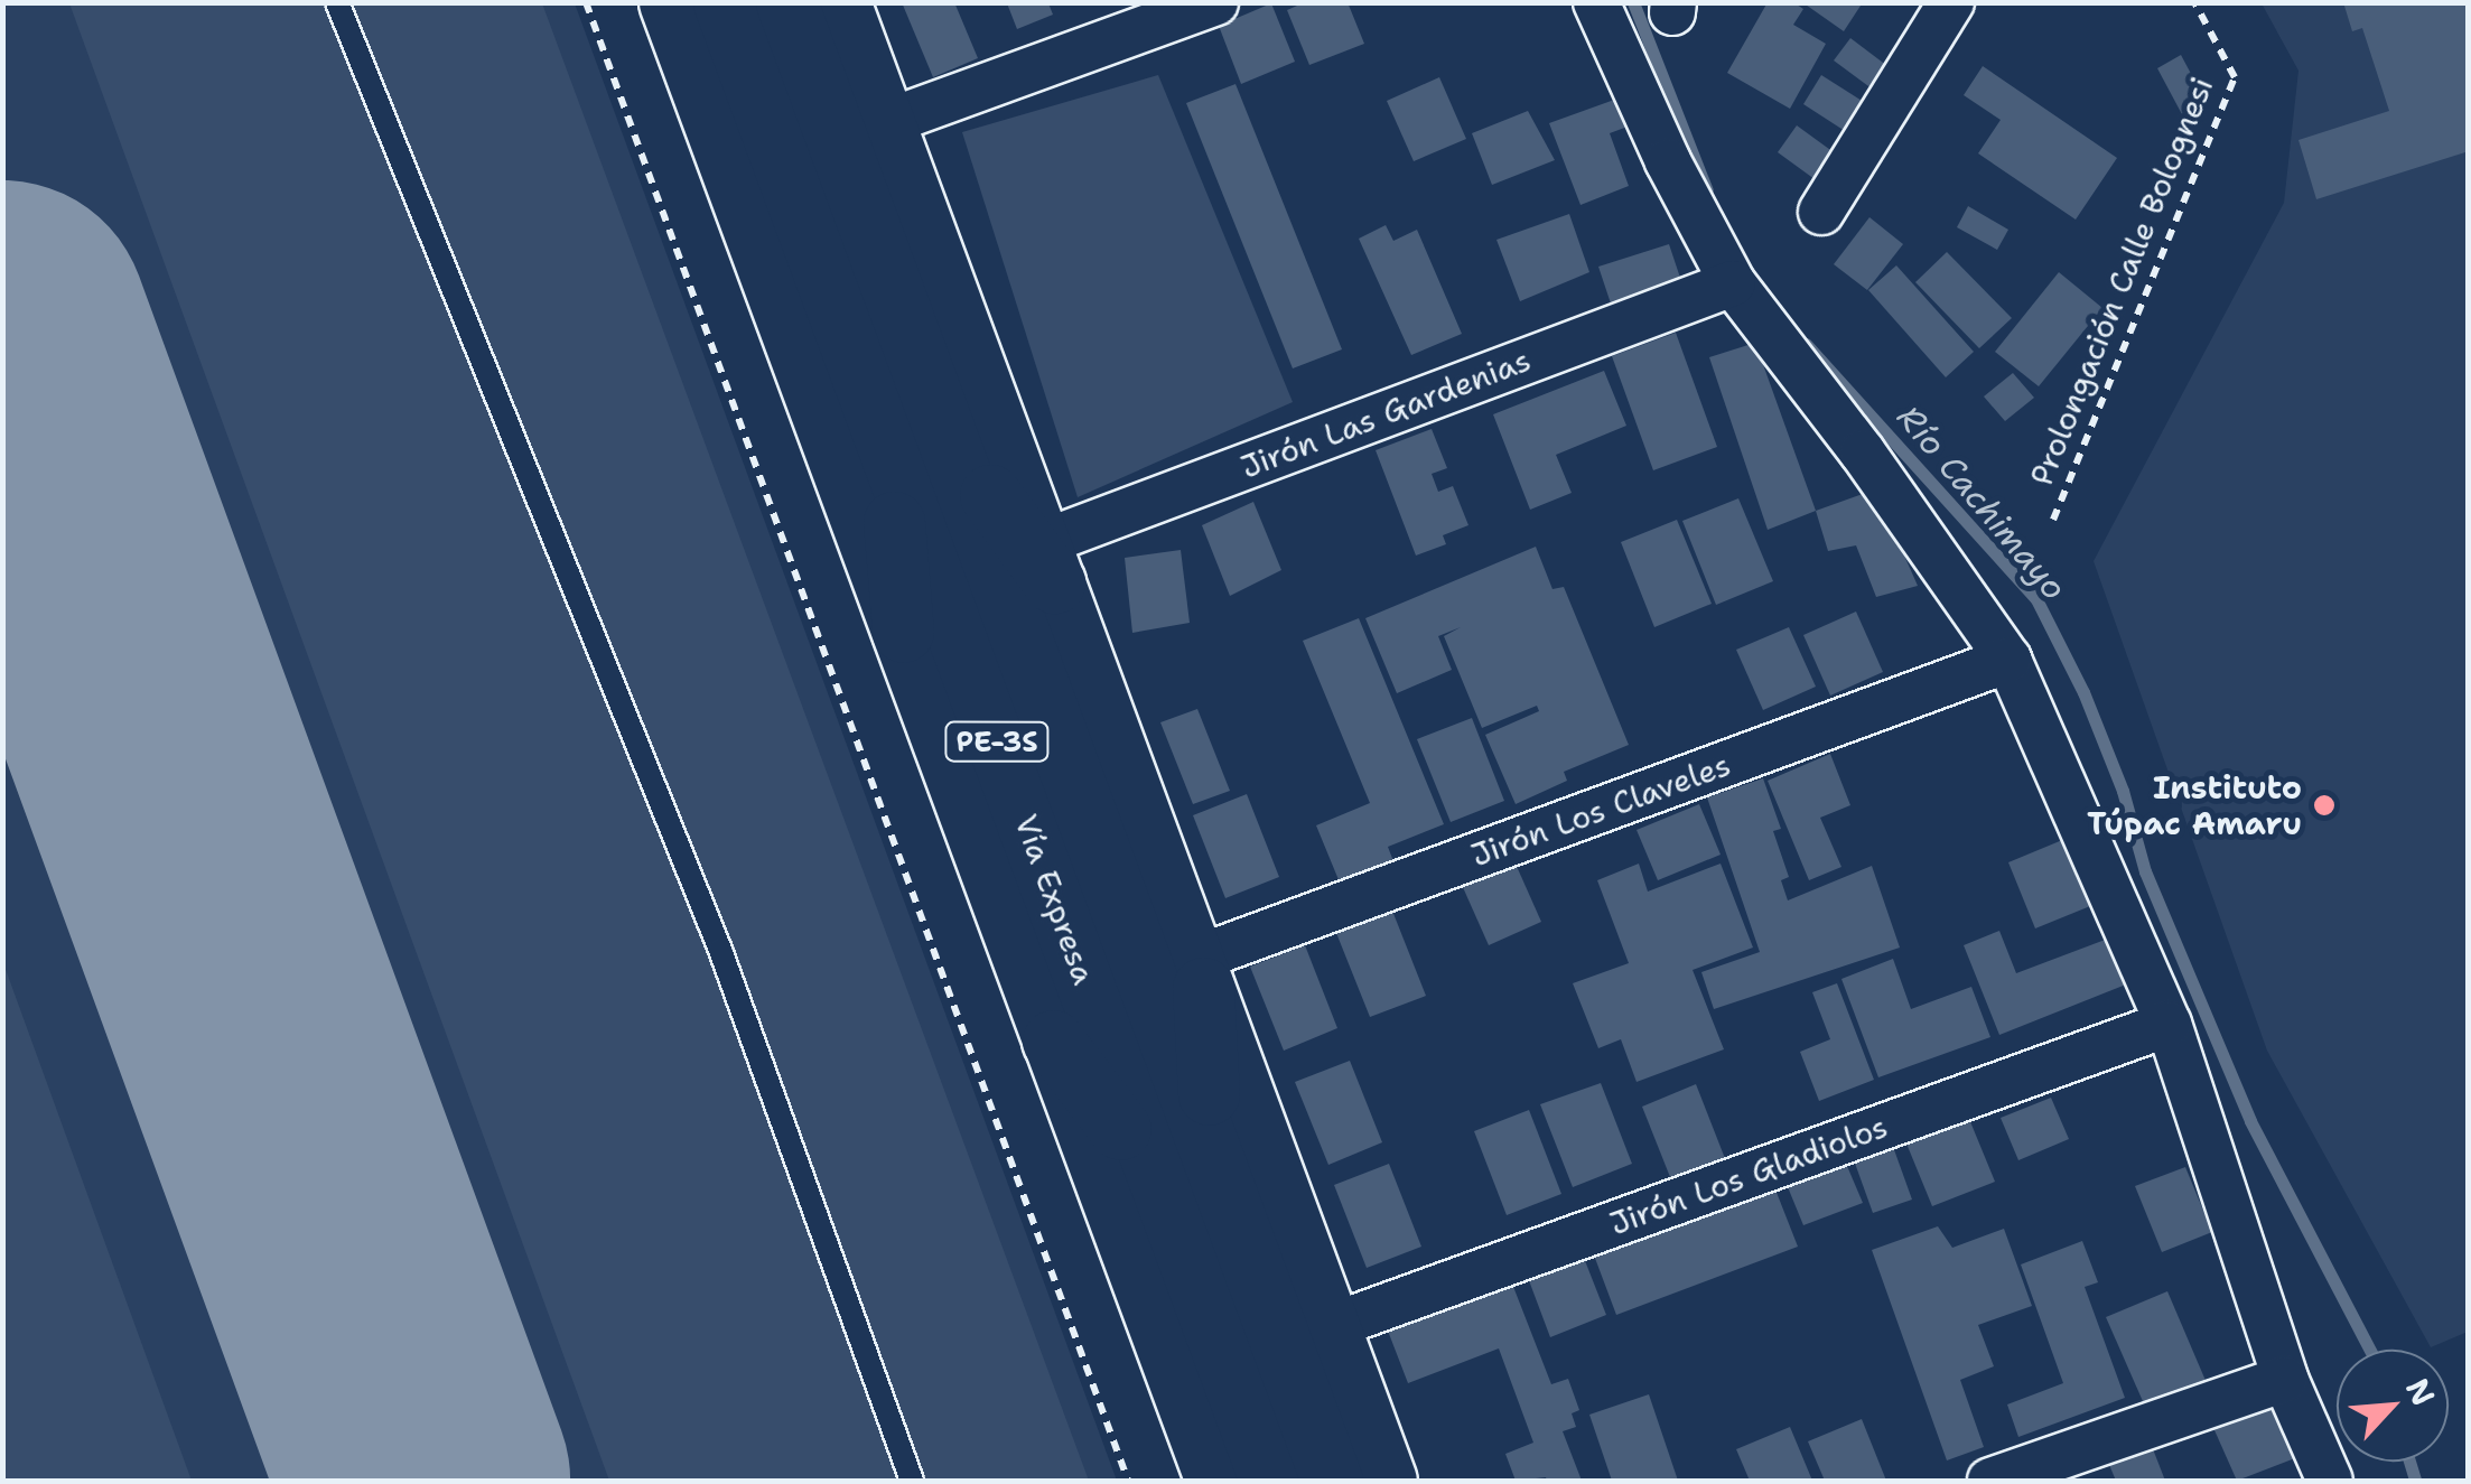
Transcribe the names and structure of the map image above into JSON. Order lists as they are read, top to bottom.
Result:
{
  "streets": {
    "main road": ["PE-3S", "Vía Expresa"],
    "street": ["Jirón Las Gardenias", "Jirón Los Claveles", "Jirón Los Gladiolos"],
    "path": ["Prolongación Calle Bolognesi"]
  },
  "water": ["Río Cachimayo"],
  "places": ["Instituto Túpac Amaru"],
  "north": "top right"
}
